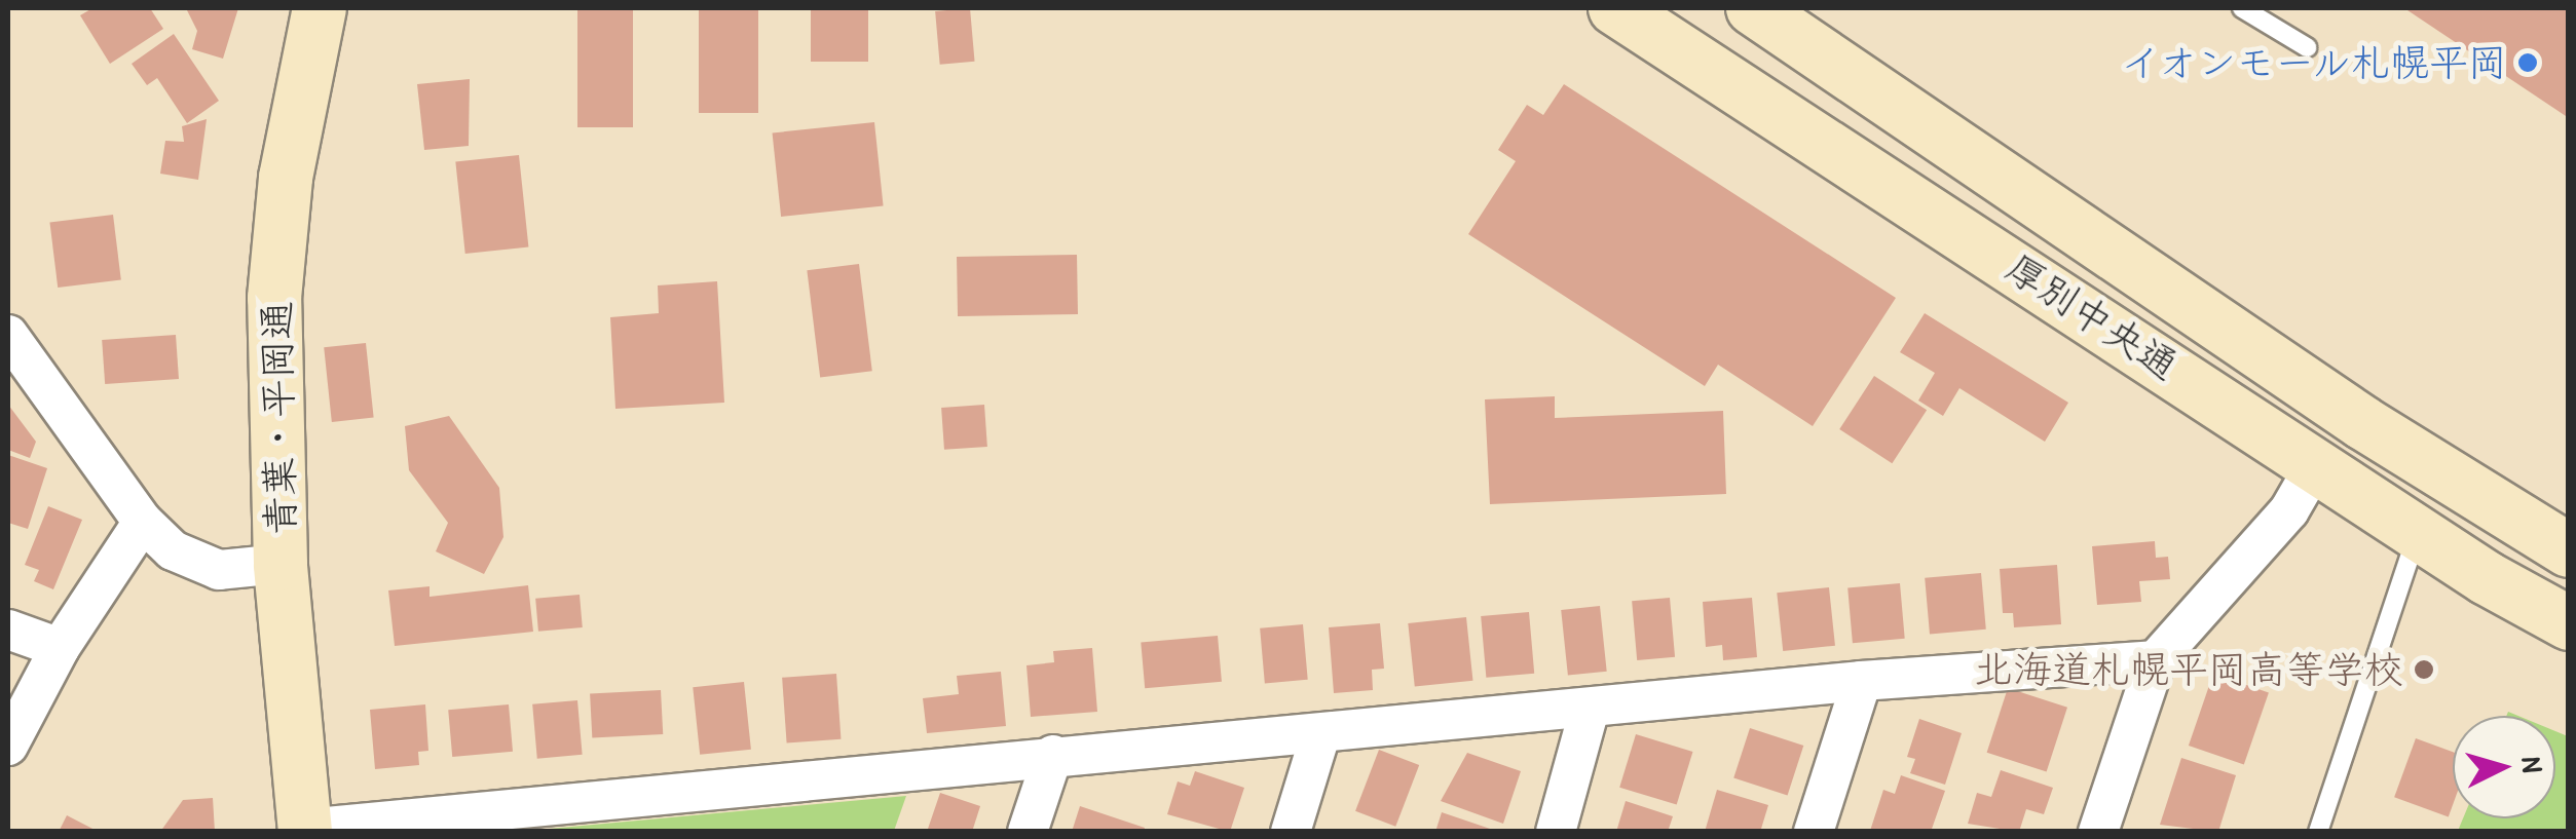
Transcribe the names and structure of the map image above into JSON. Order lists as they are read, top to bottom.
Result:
{
  "streets": {
    "main road": ["厚別中央通", "青葉・平岡通"]
  },
  "places": ["イオンモール札幌平岡", "北海道札幌平岡高等学校"],
  "north": "right"
}
